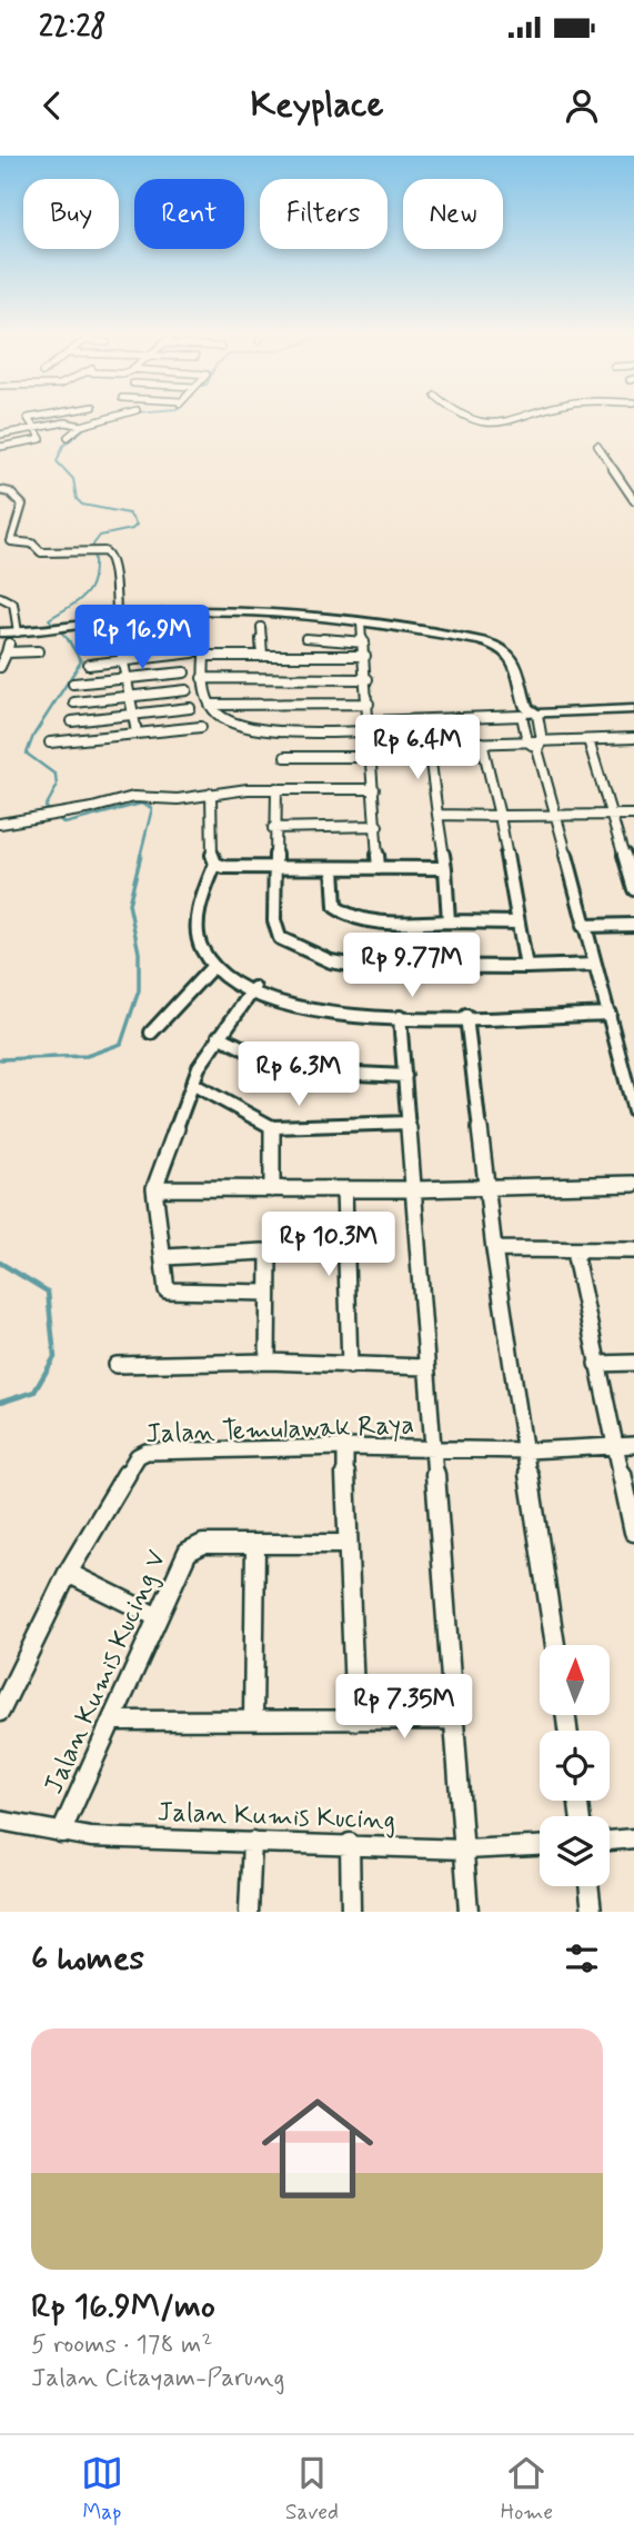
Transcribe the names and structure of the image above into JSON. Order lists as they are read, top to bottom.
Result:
{
  "streets": {
    "street": ["Jalan Temulawak Raya", "Jalan Kumis Kucing V", "Jalan Kumis Kucing"]
  },
  "crossings": [
    ["Jalan Kumis Kucing V", "Jalan Kumis Kucing"]
  ],
  "north": "top",
  "page": {
    "status": "22:28",
    "header": "Keyplace",
    "chip": [
      "Buy",
      "Rent",
      "Filters",
      "New"
    ],
    "price": [
      "Rp 16.9M",
      "Rp 6.4M",
      "Rp 9.77M",
      "Rp 6.3M",
      "Rp 10.3M",
      "Rp 7.35M"
    ],
    "heading": "6 homes",
    "list": [
      {
        "name": "Rp 16.9M/mo",
        "note": "5 rooms · 178 m² · Jalan Citayam-Parung"
      }
    ],
    "tabs": ["Map", "Saved", "Home"]
  }
}
